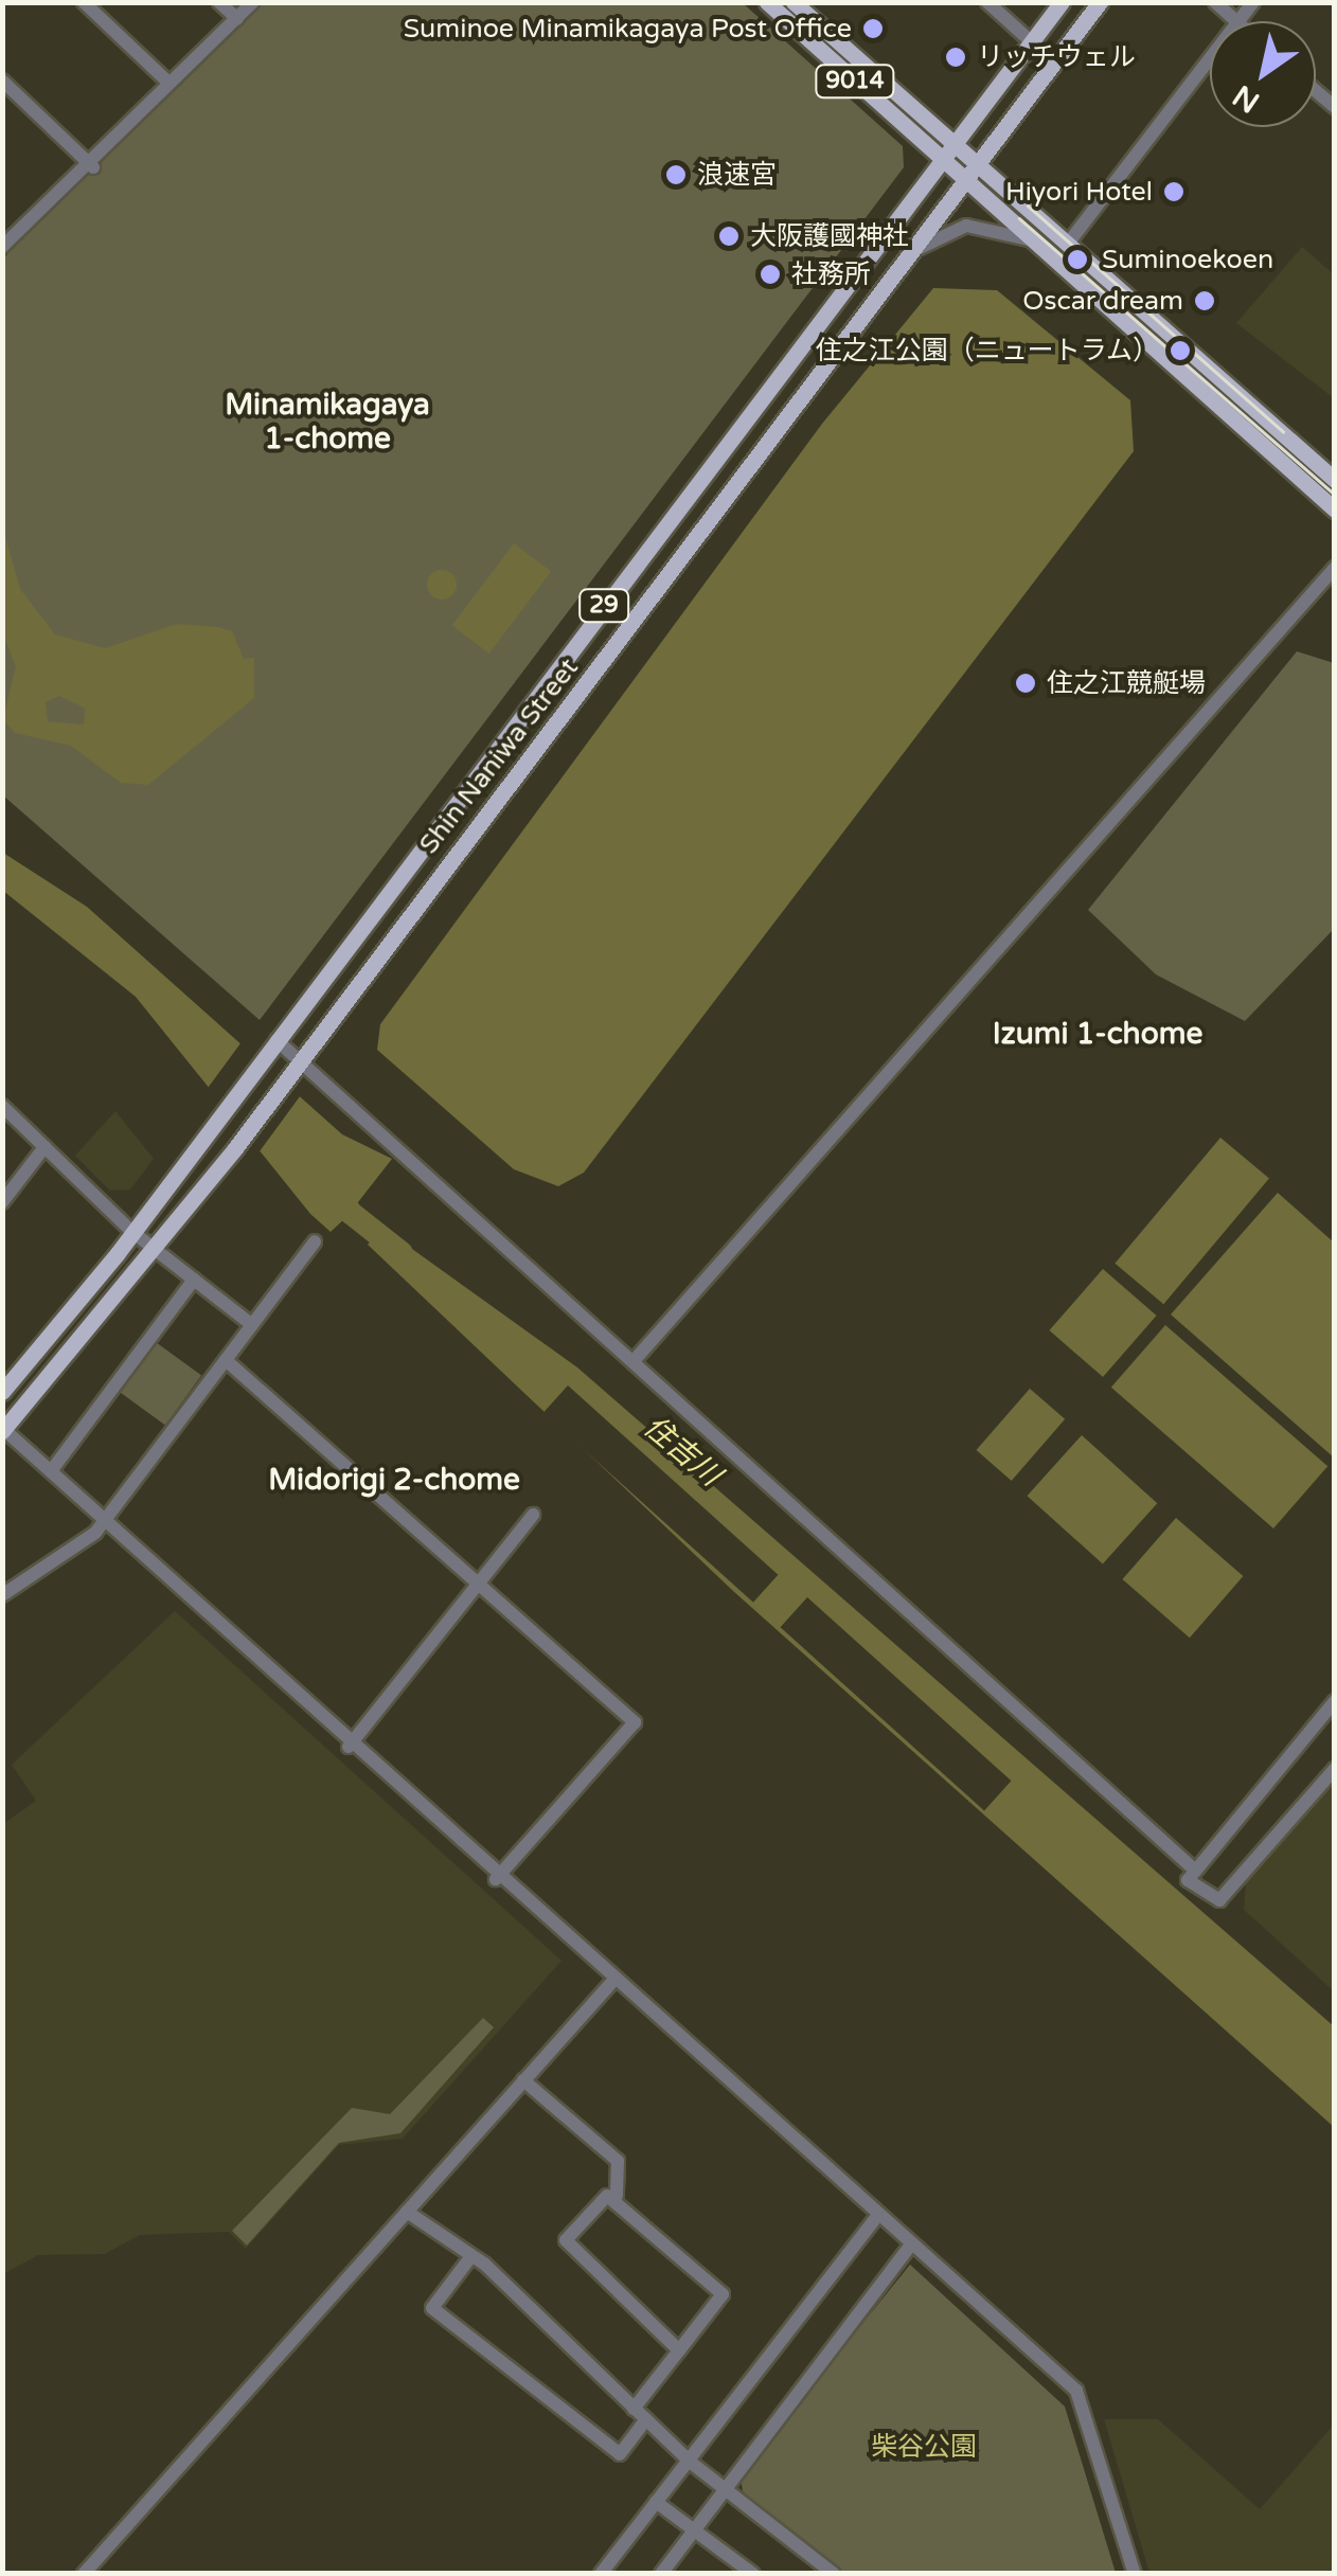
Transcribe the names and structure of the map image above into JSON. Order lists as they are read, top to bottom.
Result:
{
  "streets": {
    "main road": ["9014", "29", "Shin Naniwa Street"]
  },
  "crossings": [
    ["9014", "Shin Naniwa Street"]
  ],
  "districts": ["Minamikagaya 1-chome", "Izumi 1-chome", "Midorigi 2-chome"],
  "water": ["住吉川"],
  "parks": ["柴谷公園"],
  "places": [
    "Suminoe Minamikagaya Post Office",
    "リッチウェル",
    "浪速宮",
    "Hiyori Hotel",
    "大阪護國神社",
    "Suminoekoen",
    "社務所",
    "Oscar dream",
    "住之江公園（ニュートラム）",
    "住之江競艇場"
  ],
  "north": "bottom left"
}
